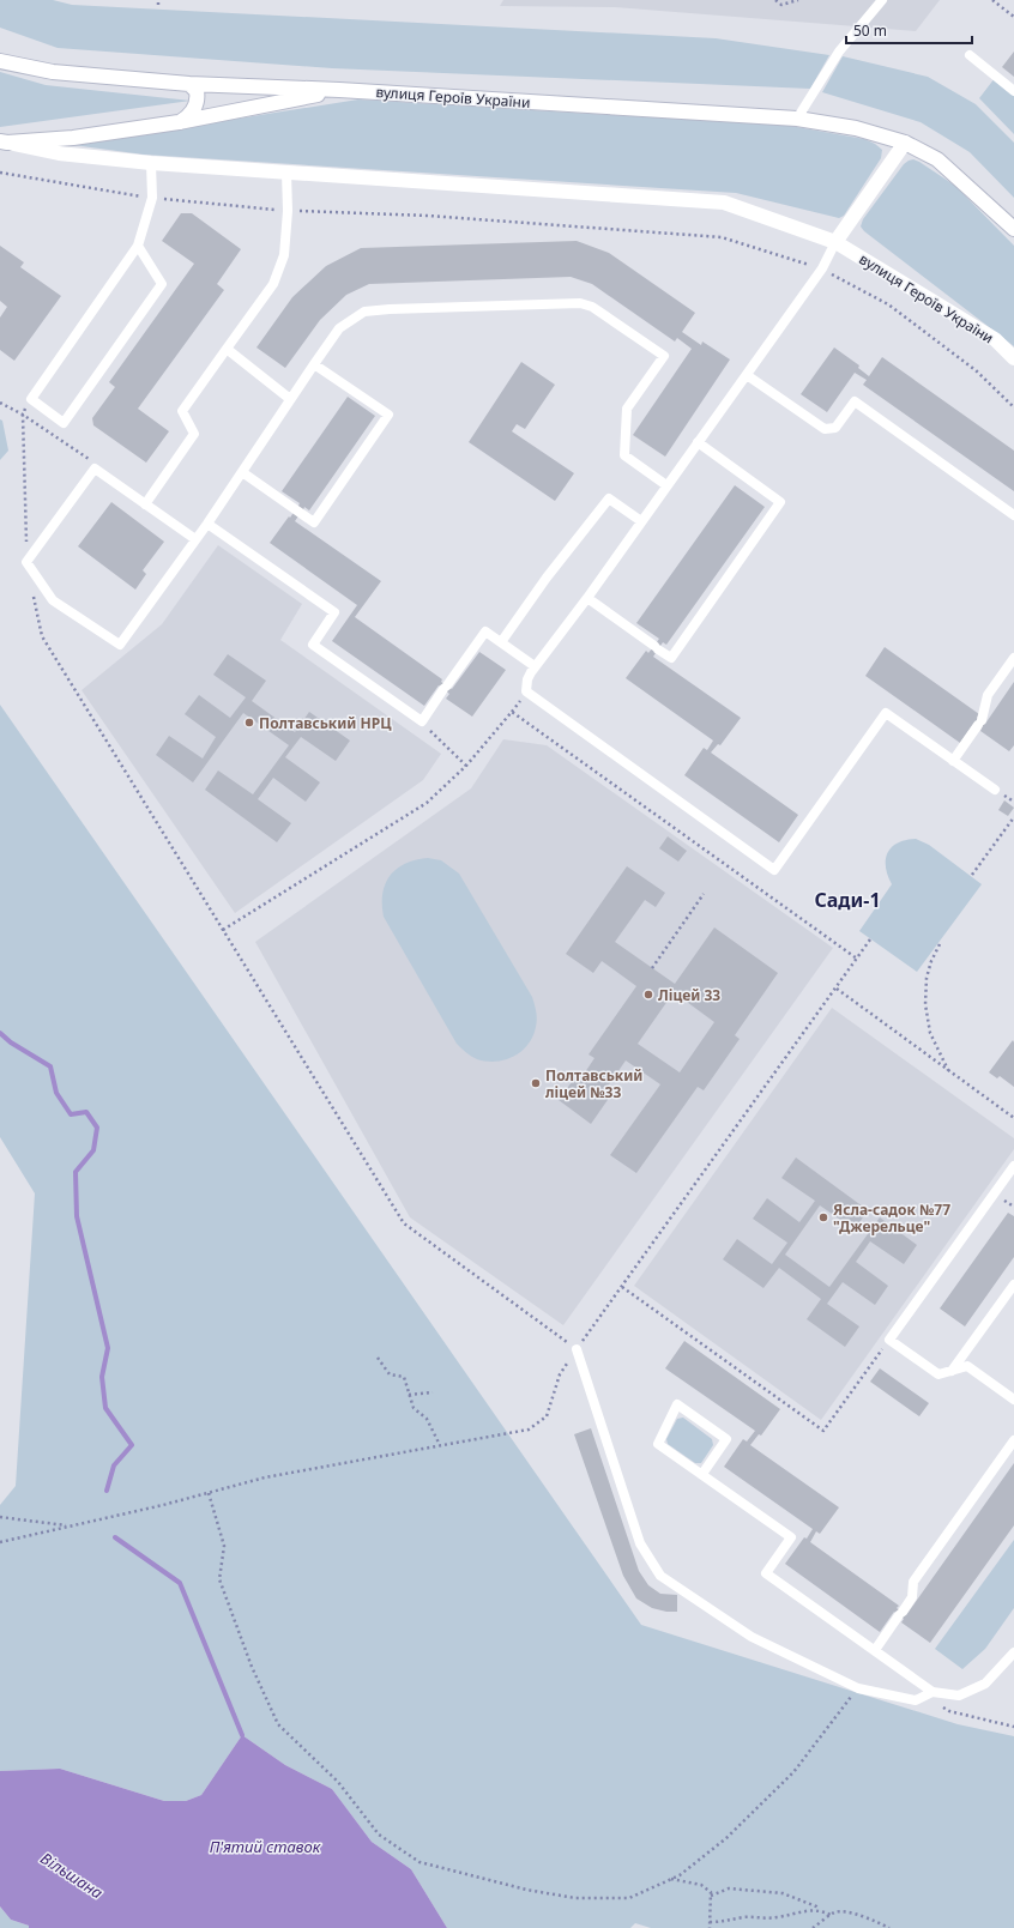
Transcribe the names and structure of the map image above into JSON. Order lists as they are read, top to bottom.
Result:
{
  "streets": {
    "main road": ["вулиця Героїв України"]
  },
  "districts": ["Сади-1"],
  "water": ["П'ятий ставок", "Вільшана"],
  "places": [
    "Полтавський НРЦ",
    "Ліцей 33",
    "Полтавський ліцей №33",
    "Ясла-садок №77 \"Джерельце\""
  ],
  "scale_bar": "50 m"
}
